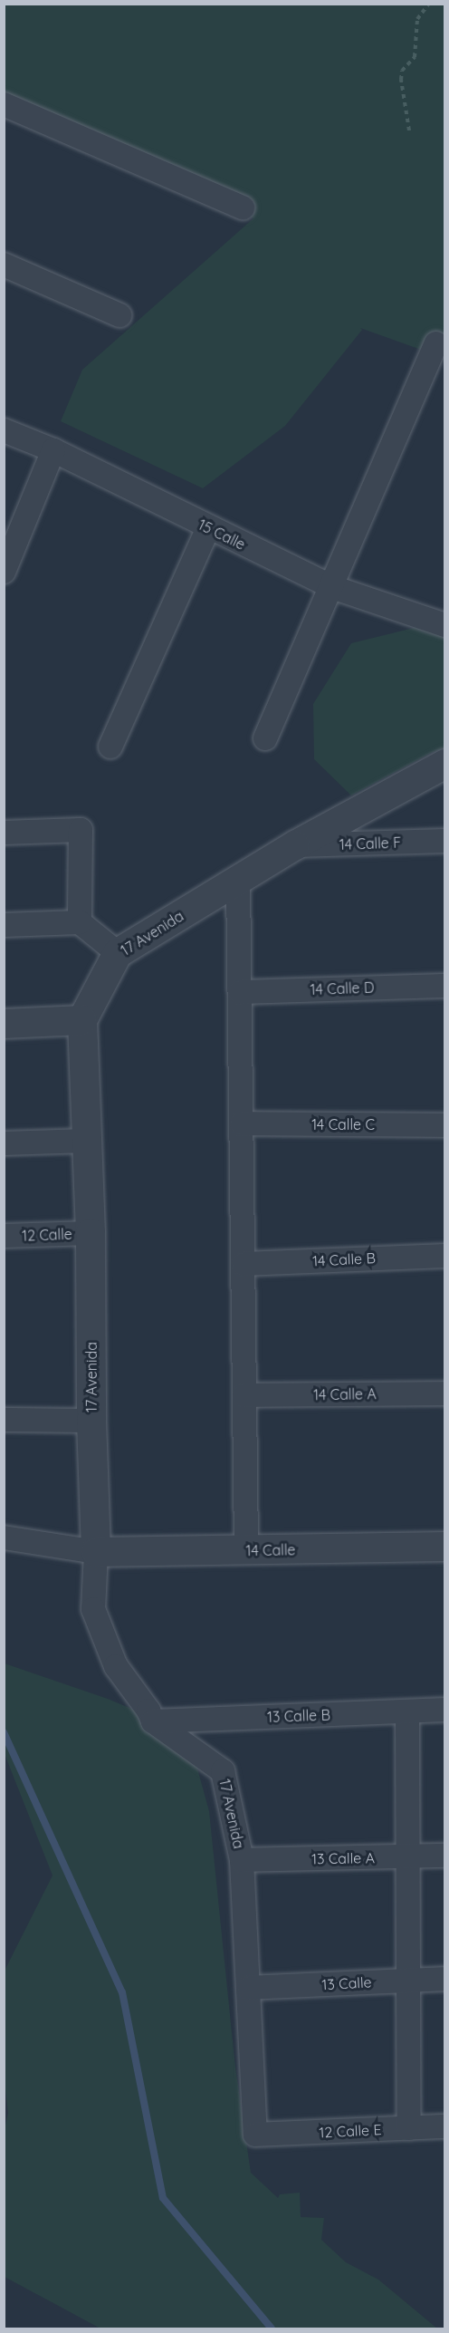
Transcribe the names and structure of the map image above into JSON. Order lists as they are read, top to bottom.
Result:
{
  "streets": {
    "street": [
      "15 Calle",
      "14 Calle F",
      "17 Avenida",
      "14 Calle D",
      "14 Calle C",
      "12 Calle",
      "14 Calle B",
      "14 Calle A",
      "14 Calle",
      "13 Calle B",
      "13 Calle A",
      "13 Calle",
      "12 Calle E"
    ]
  },
  "crossings": [
    ["14 Calle F", "17 Avenida"],
    ["17 Avenida", "12 Calle"],
    ["17 Avenida", "14 Calle"],
    ["17 Avenida", "13 Calle B"],
    ["17 Avenida", "13 Calle A"],
    ["17 Avenida", "13 Calle"],
    ["17 Avenida", "12 Calle E"]
  ]
}
